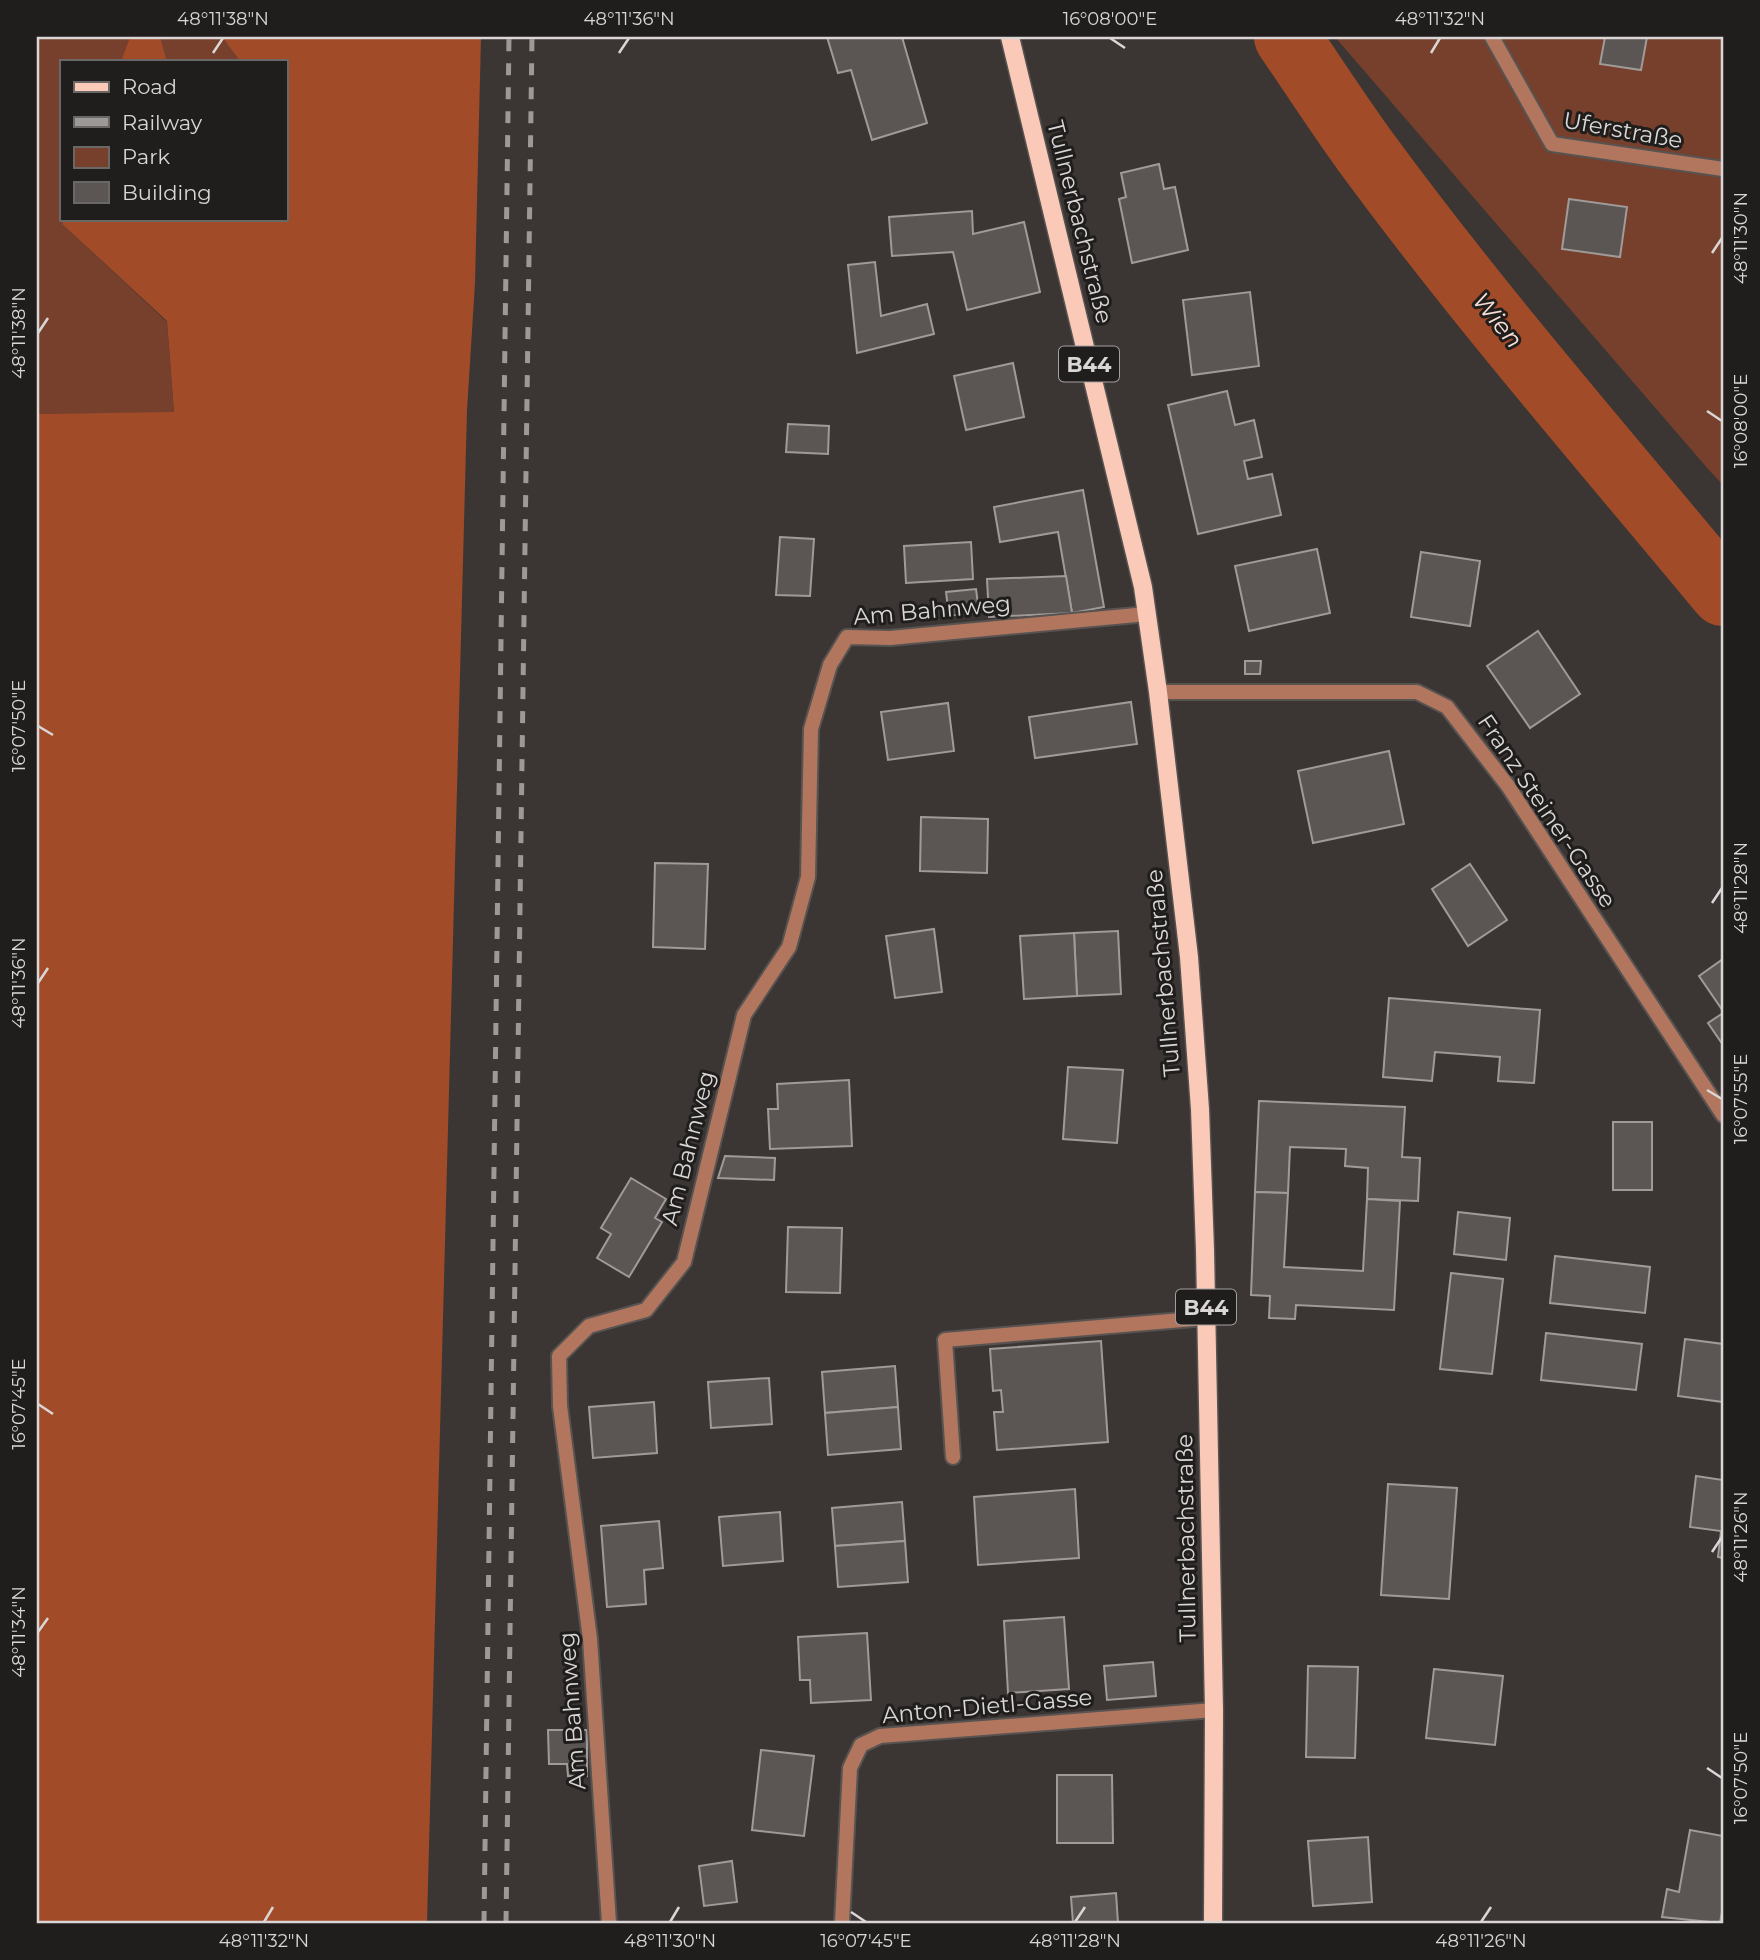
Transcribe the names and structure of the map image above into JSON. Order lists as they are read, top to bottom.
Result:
{
  "streets": {
    "main road": ["Tullnerbachstraße", "B44"],
    "street": [
      "Uferstraße",
      "Am Bahnweg",
      "Franz Steiner-Gasse",
      "Anton-Dietl-Gasse"
    ]
  },
  "crossings": [
    ["Tullnerbachstraße", "Am Bahnweg"],
    ["Tullnerbachstraße", "Franz Steiner-Gasse"],
    ["Tullnerbachstraße", "Anton-Dietl-Gasse"]
  ],
  "water": ["Wien"],
  "legend": [
    "Road",
    "Railway",
    "Park",
    "Building"
  ],
  "coordinates": [
    "48°11'38\"N",
    "48°11'36\"N",
    "16°08'00\"E",
    "48°11'32\"N",
    "48°11'30\"N",
    "16°07'50\"E",
    "48°11'28\"N",
    "16°07'55\"E",
    "16°07'45\"E",
    "48°11'26\"N",
    "48°11'34\"N"
  ]
}
